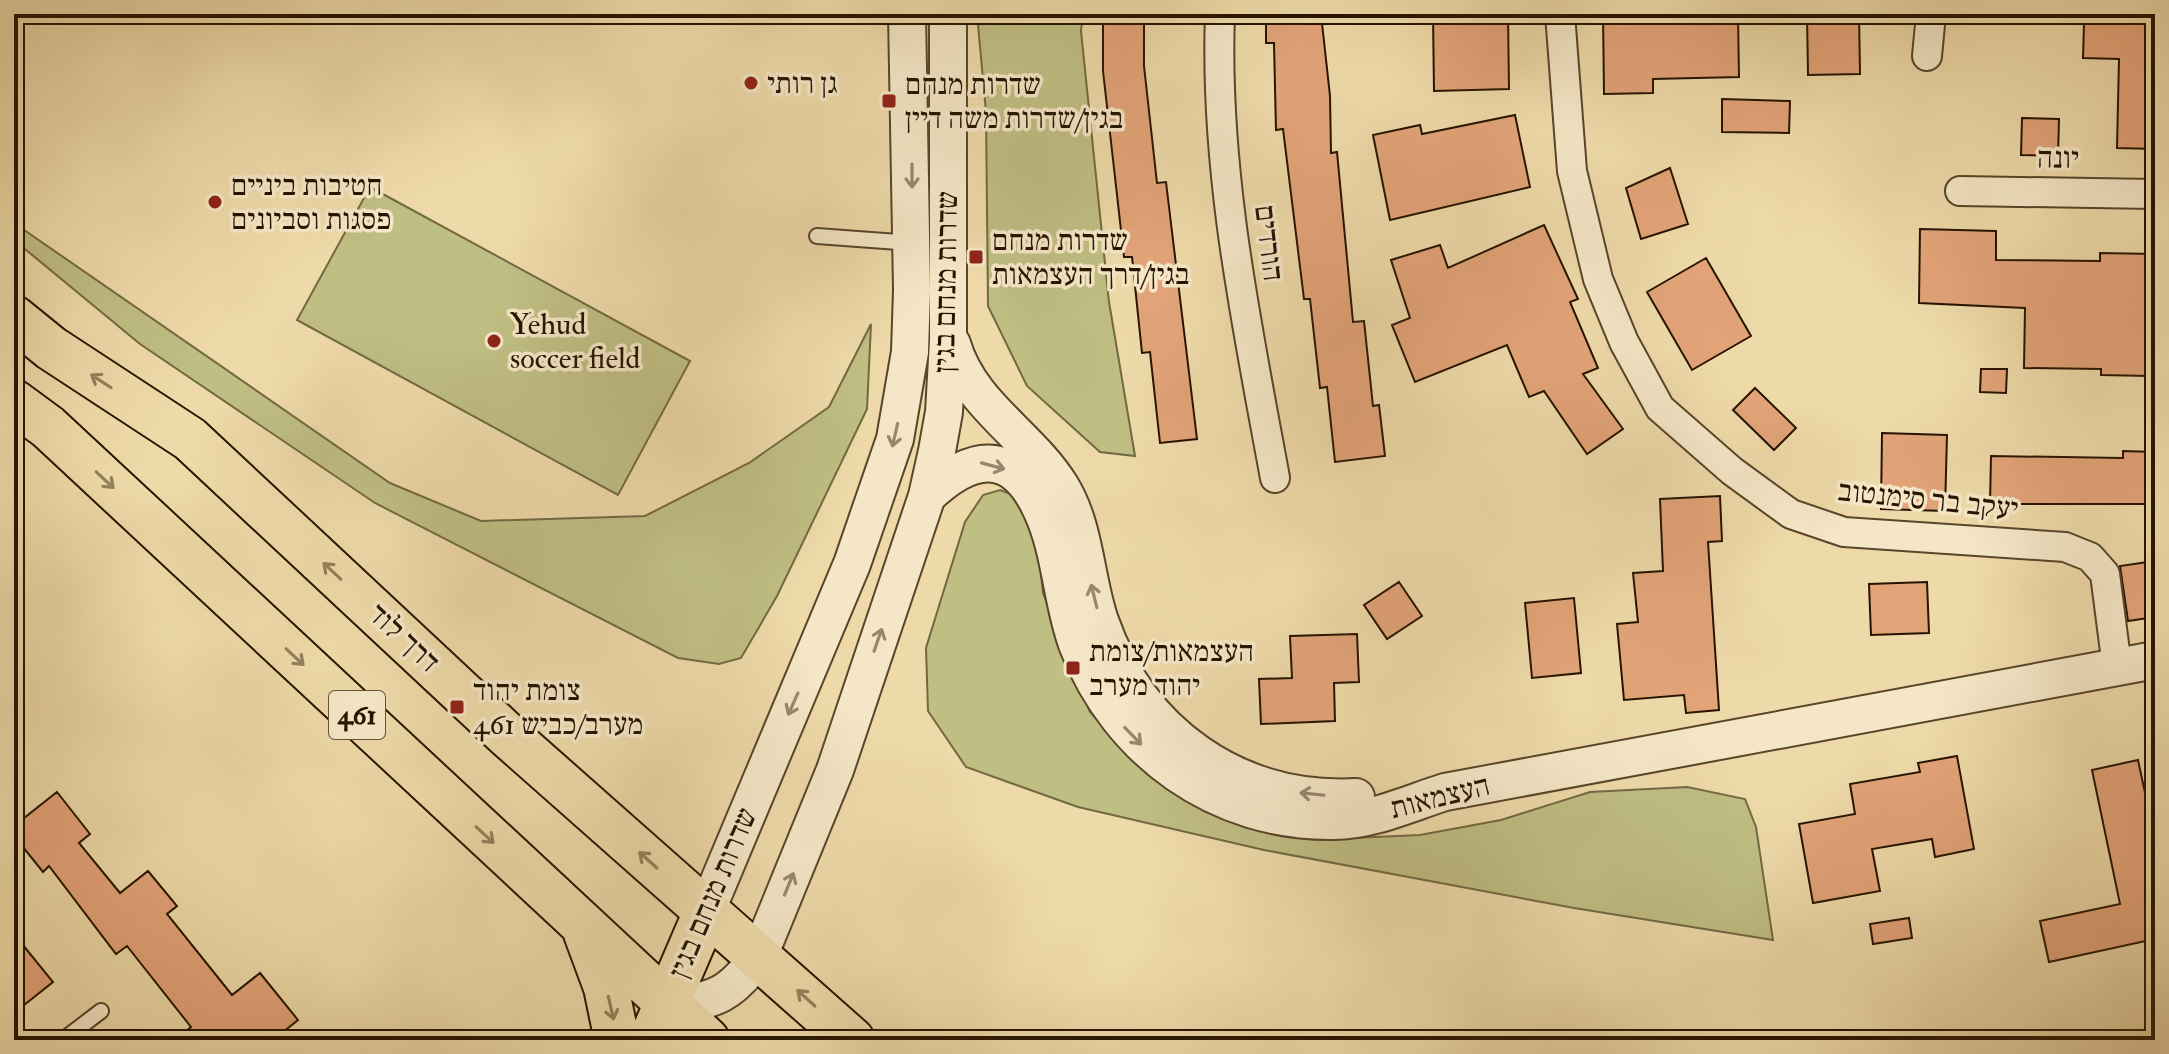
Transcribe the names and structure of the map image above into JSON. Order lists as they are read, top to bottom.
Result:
{
  "streets": {
    "main road": ["שדרות מנחם בגין", "דרך לוד", "461"],
    "street": [
      "יונה",
      "הורדים",
      "יעקב בר סימנטוב",
      "העצמאות"
    ]
  },
  "crossings": [
    ["שדרות מנחם בגין", "דרך לוד"],
    ["שדרות מנחם בגין", "461"],
    ["שדרות מנחם בגין", "העצמאות"],
    ["יעקב בר סימנטוב", "העצמאות"]
  ],
  "one_way": ["העצמאות"],
  "places": {
    "other": ["גן רותי", "חטיבות ביניים פסגות וסביונים", "Yehud soccer field"],
    "transit": [
      "שדרות מנחם בגין/שדרות משה דיין",
      "שדרות מנחם בגין/דרך העצמאות",
      "העצמאות/צומת יהוד מערב",
      "צומת יהוד מערב/כביש 461"
    ]
  }
}
